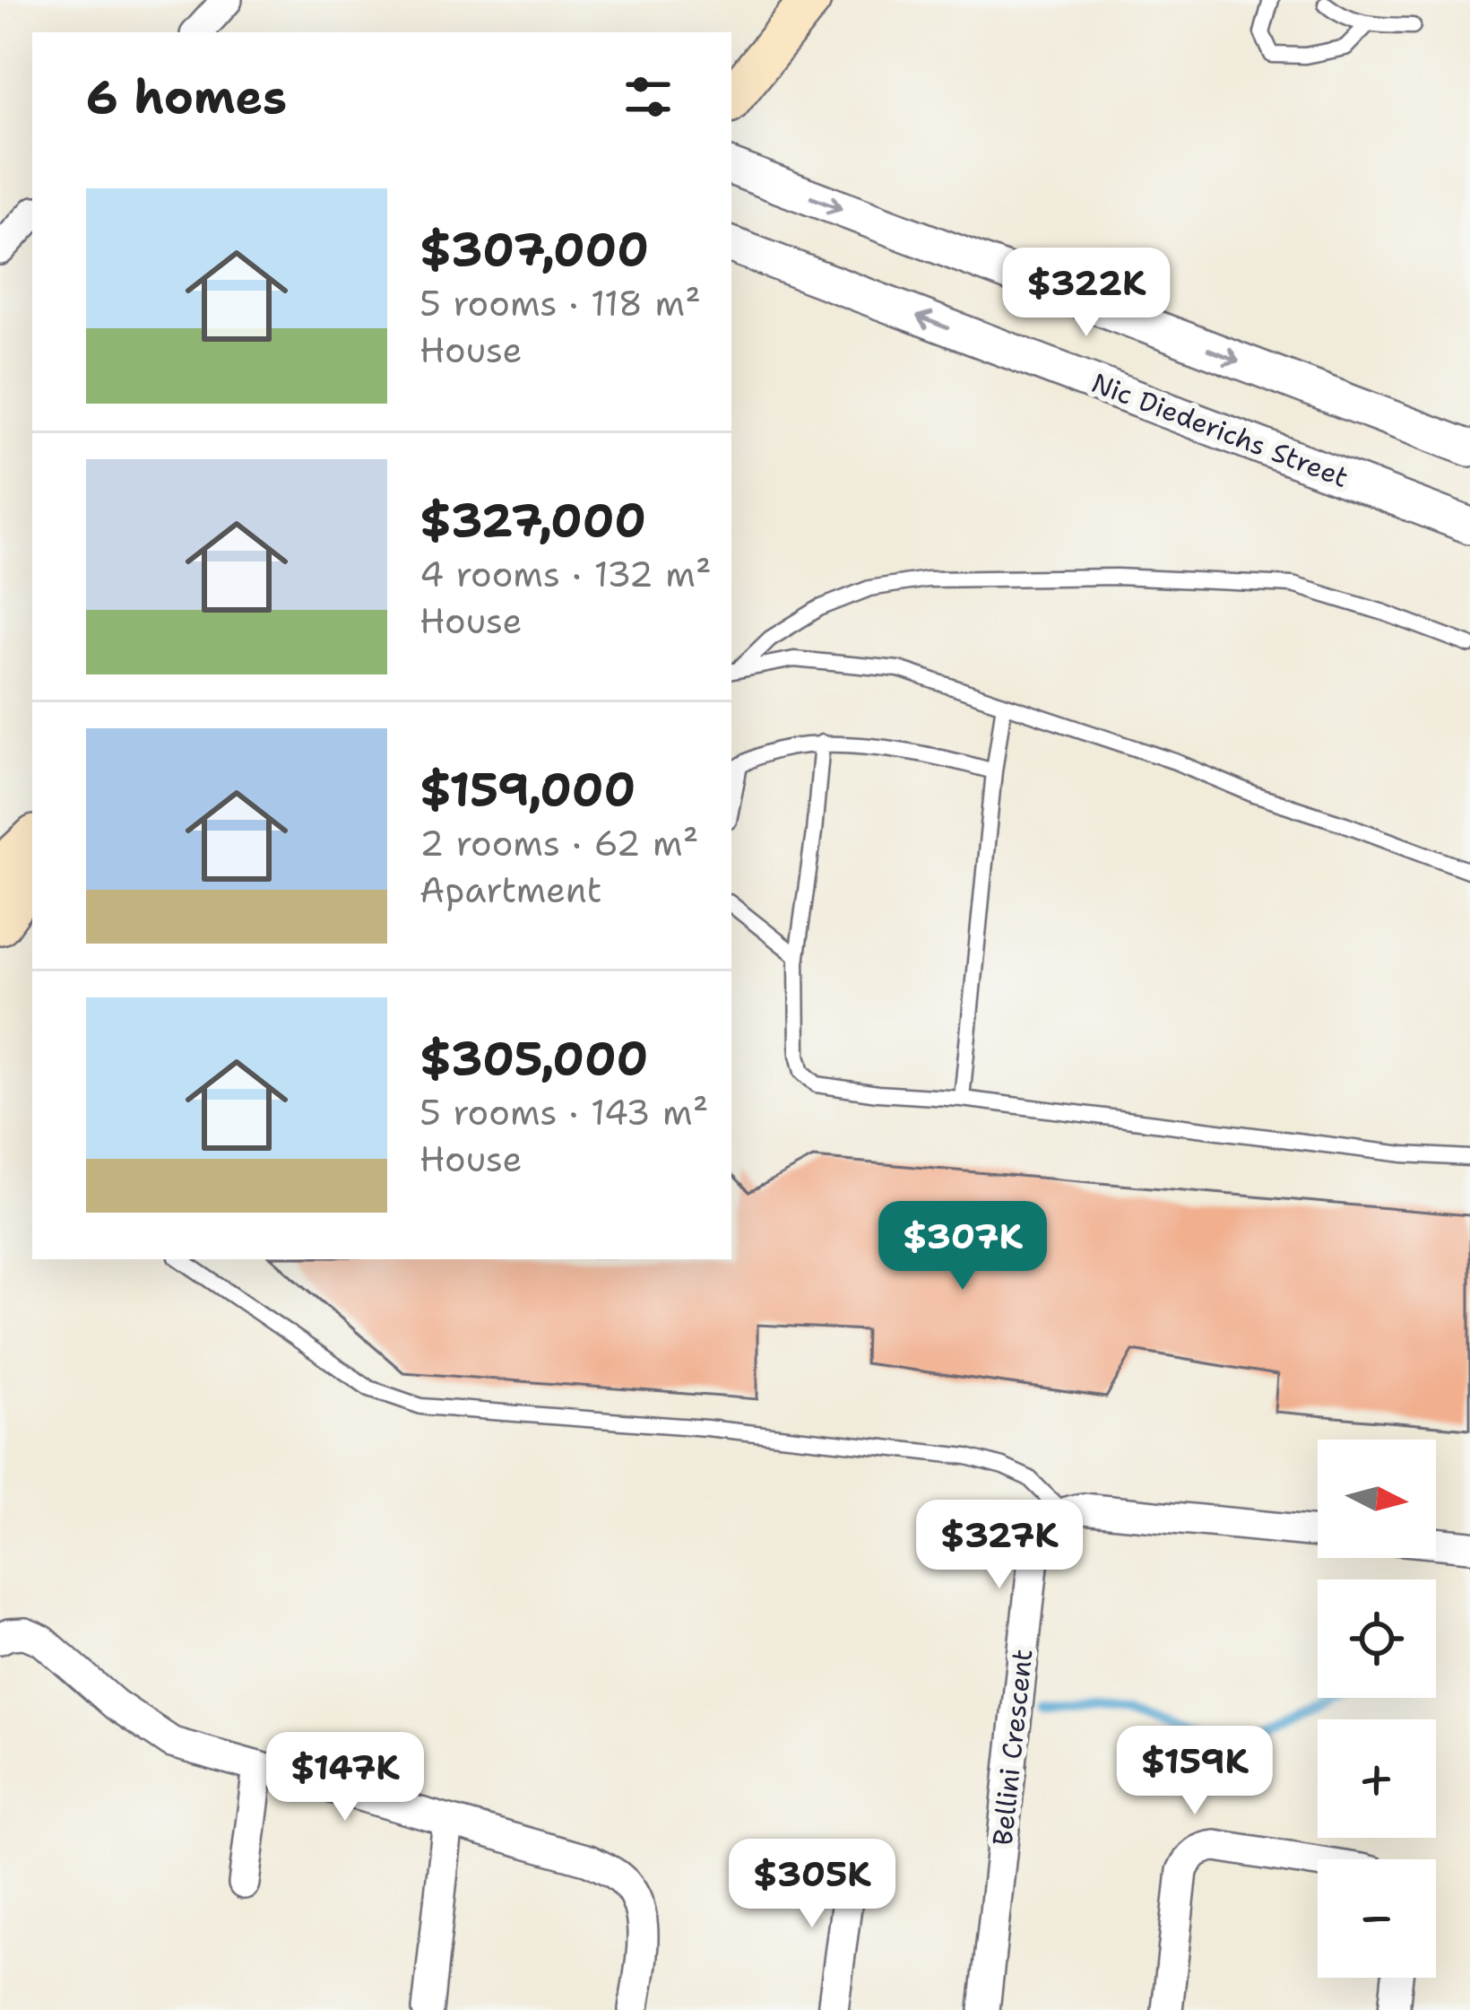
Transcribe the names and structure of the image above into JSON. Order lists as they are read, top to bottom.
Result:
{
  "streets": {
    "street": ["Nic Diederichs Street", "Bellini Crescent"]
  },
  "north": "right",
  "page": {
    "heading": "6 homes",
    "list": [
      {
        "name": "$307,000",
        "note": "5 rooms · 118 m² · House"
      },
      {
        "name": "$327,000",
        "note": "4 rooms · 132 m² · House"
      },
      {
        "name": "$159,000",
        "note": "2 rooms · 62 m² · Apartment"
      },
      {
        "name": "$305,000",
        "note": "5 rooms · 143 m² · House"
      }
    ],
    "price": [
      "$322K",
      "$307K",
      "$327K",
      "$159K",
      "$147K",
      "$305K"
    ],
    "map_buttons": ["+", "−"]
  }
}
